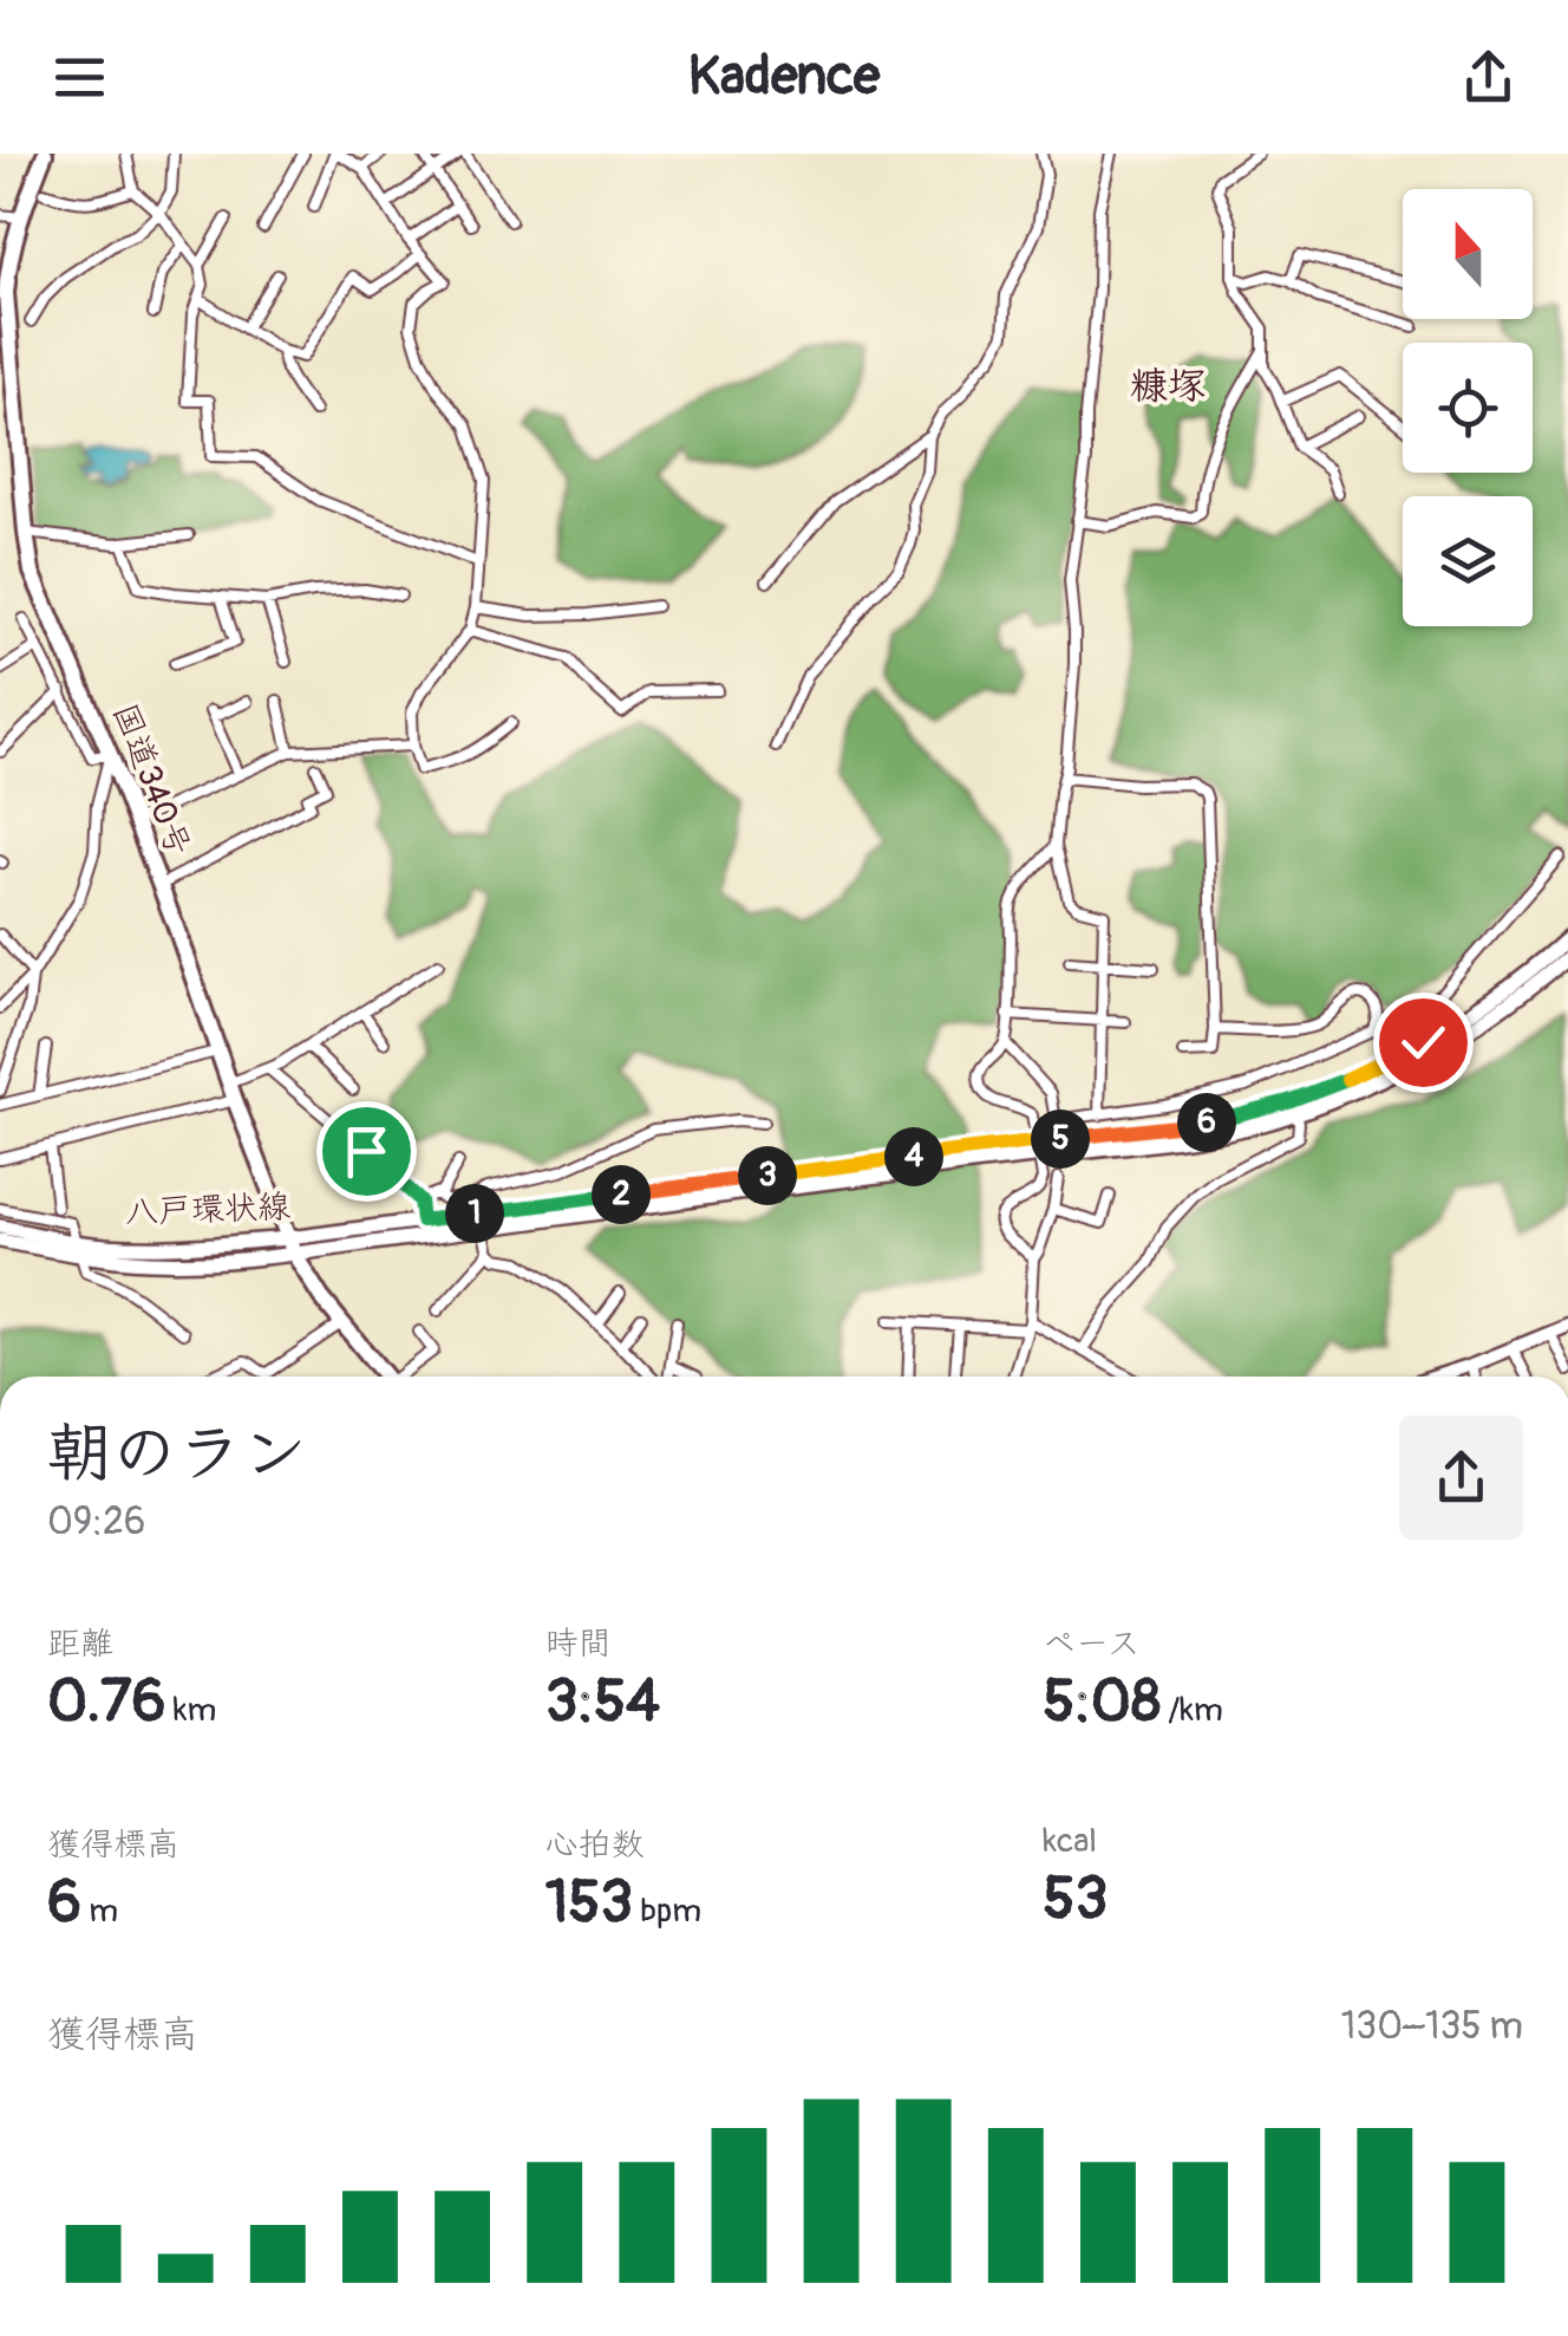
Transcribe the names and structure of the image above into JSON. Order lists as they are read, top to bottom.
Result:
{
  "streets": {
    "highway": ["国道340号"],
    "main road": ["八戸環状線"]
  },
  "crossings": [
    ["国道340号", "八戸環状線"]
  ],
  "districts": ["糠塚"],
  "north": "top",
  "page": {
    "header": "Kadence",
    "pins": [
      "6",
      "5",
      "4",
      "3",
      "2",
      "1"
    ],
    "heading": ["朝のラン", "09:26"],
    "stats": [
      ["距離", "0.76 km"],
      ["時間", "3:54"],
      ["ペース", "5:08 /km"],
      ["獲得標高", "6 m"],
      ["心拍数", "153 bpm"],
      ["kcal", "53"]
    ],
    "chart": ["獲得標高", "130–135 m"]
  }
}
